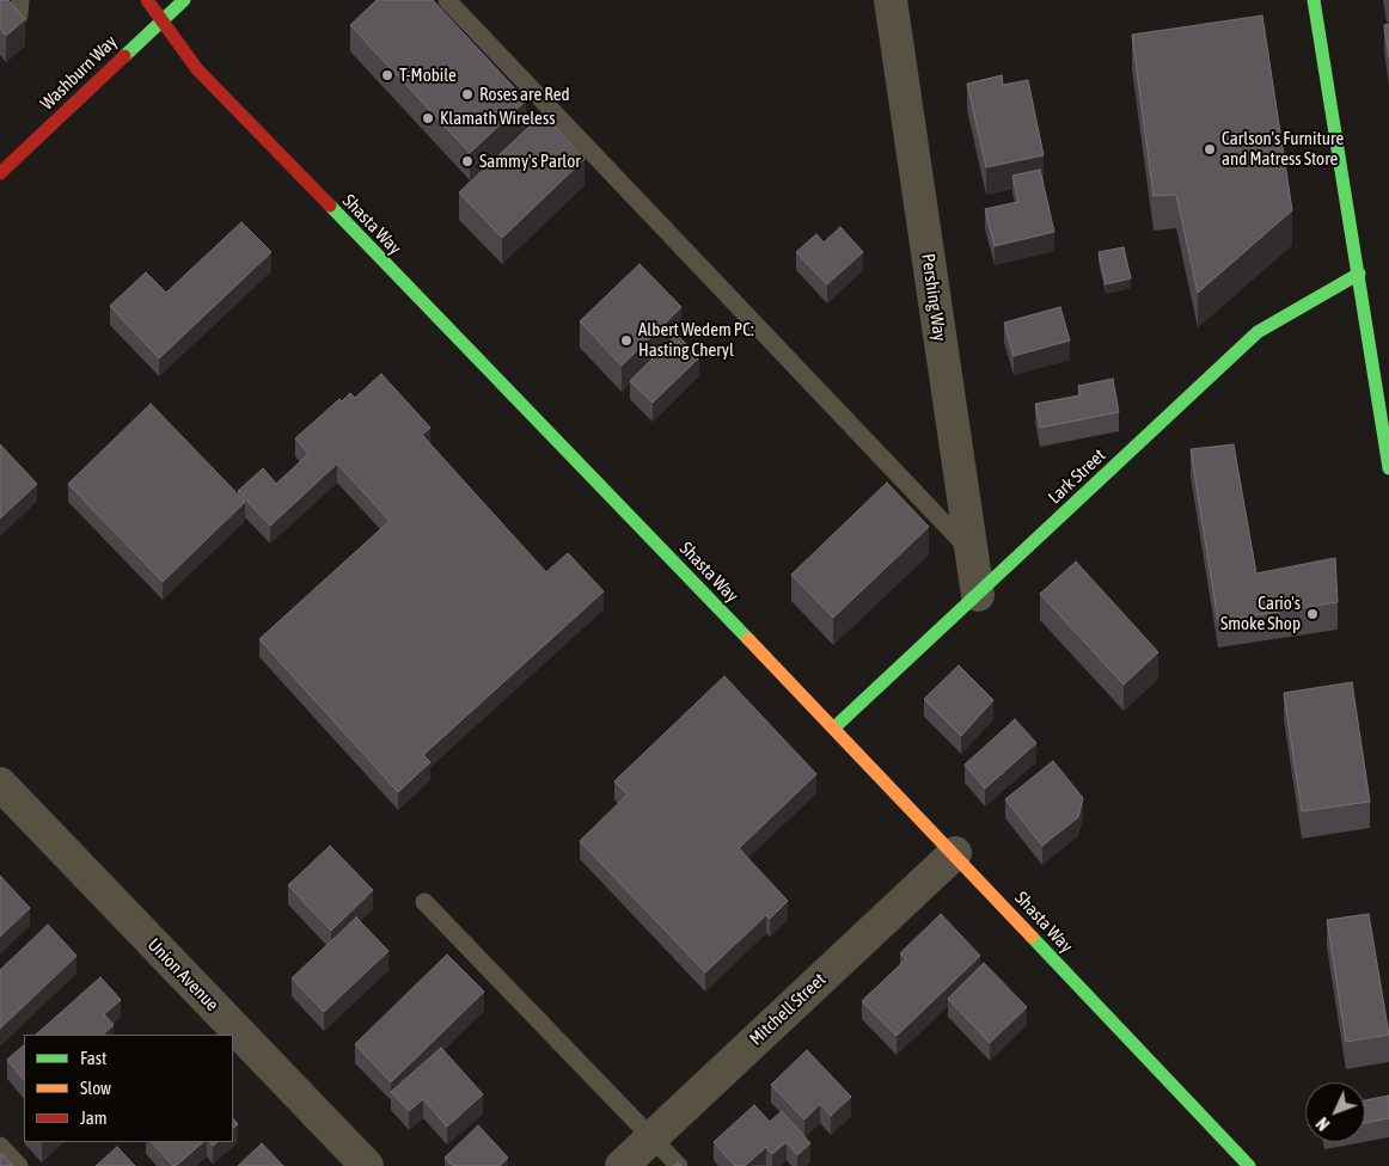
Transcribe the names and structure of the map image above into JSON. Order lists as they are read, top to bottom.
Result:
{
  "streets": {
    "main road": ["Washburn Way", "Shasta Way", "Lark Street"],
    "street": ["Pershing Way", "Union Avenue", "Mitchell Street"]
  },
  "crossings": [
    ["Washburn Way", "Shasta Way"],
    ["Shasta Way", "Lark Street"],
    ["Shasta Way", "Mitchell Street"],
    ["Pershing Way", "Lark Street"]
  ],
  "places": [
    "T-Mobile",
    "Roses are Red",
    "Klamath Wireless",
    "Carlson's Furniture and Matress Store",
    "Sammy's Parlor",
    "Albert Wedem PC: Hasting Cheryl",
    "Cario's Smoke Shop"
  ],
  "legend": ["Fast", "Slow", "Jam"],
  "north": "bottom left"
}
